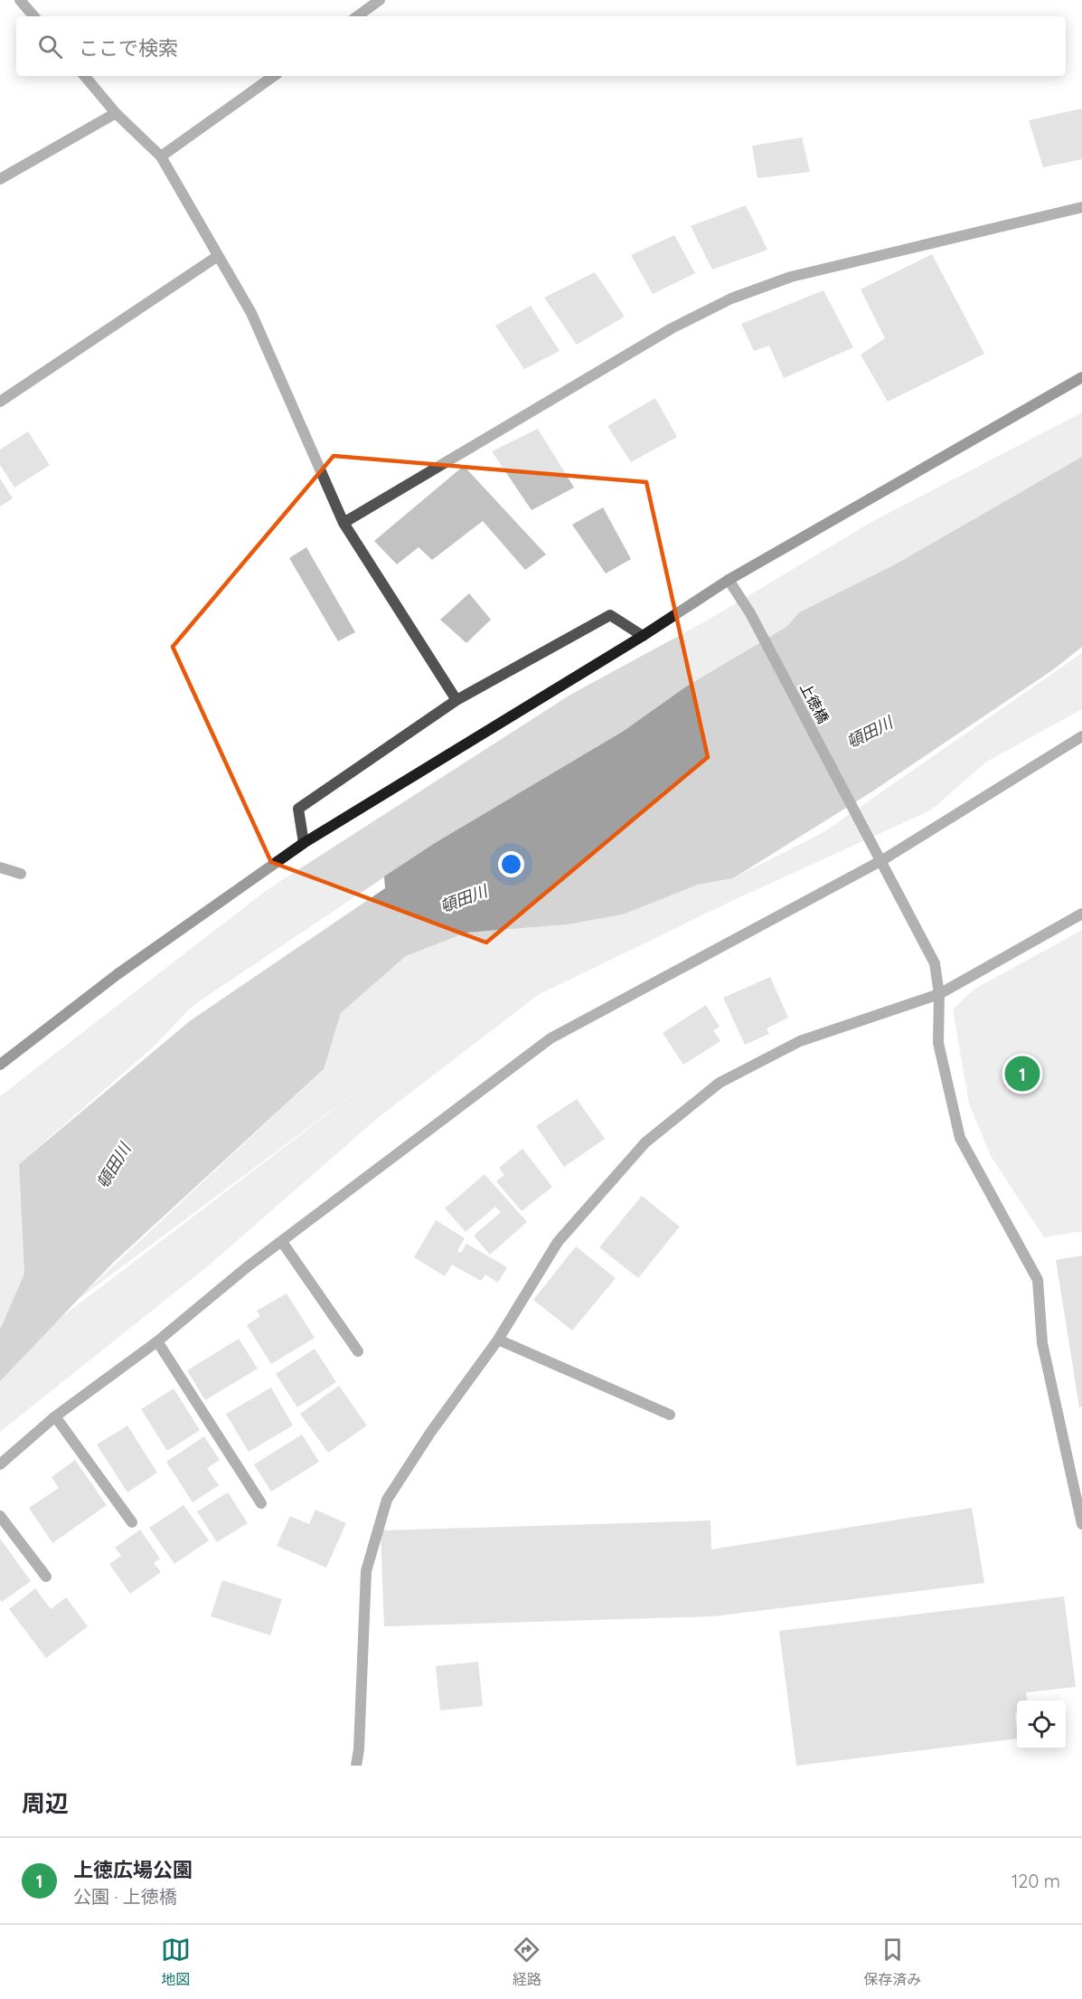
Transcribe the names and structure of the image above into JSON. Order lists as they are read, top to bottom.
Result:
{
  "streets": {
    "street": ["上徳橋"]
  },
  "water": ["頓田川"],
  "page": {
    "search": "ここで検索",
    "pins": "1",
    "heading": "周辺",
    "list": [
      {
        "mark": "1",
        "name": "上徳広場公園",
        "note": "公園 · 上徳橋",
        "value": "120 m"
      }
    ],
    "nav": ["地図", "経路", "保存済み"]
  }
}
